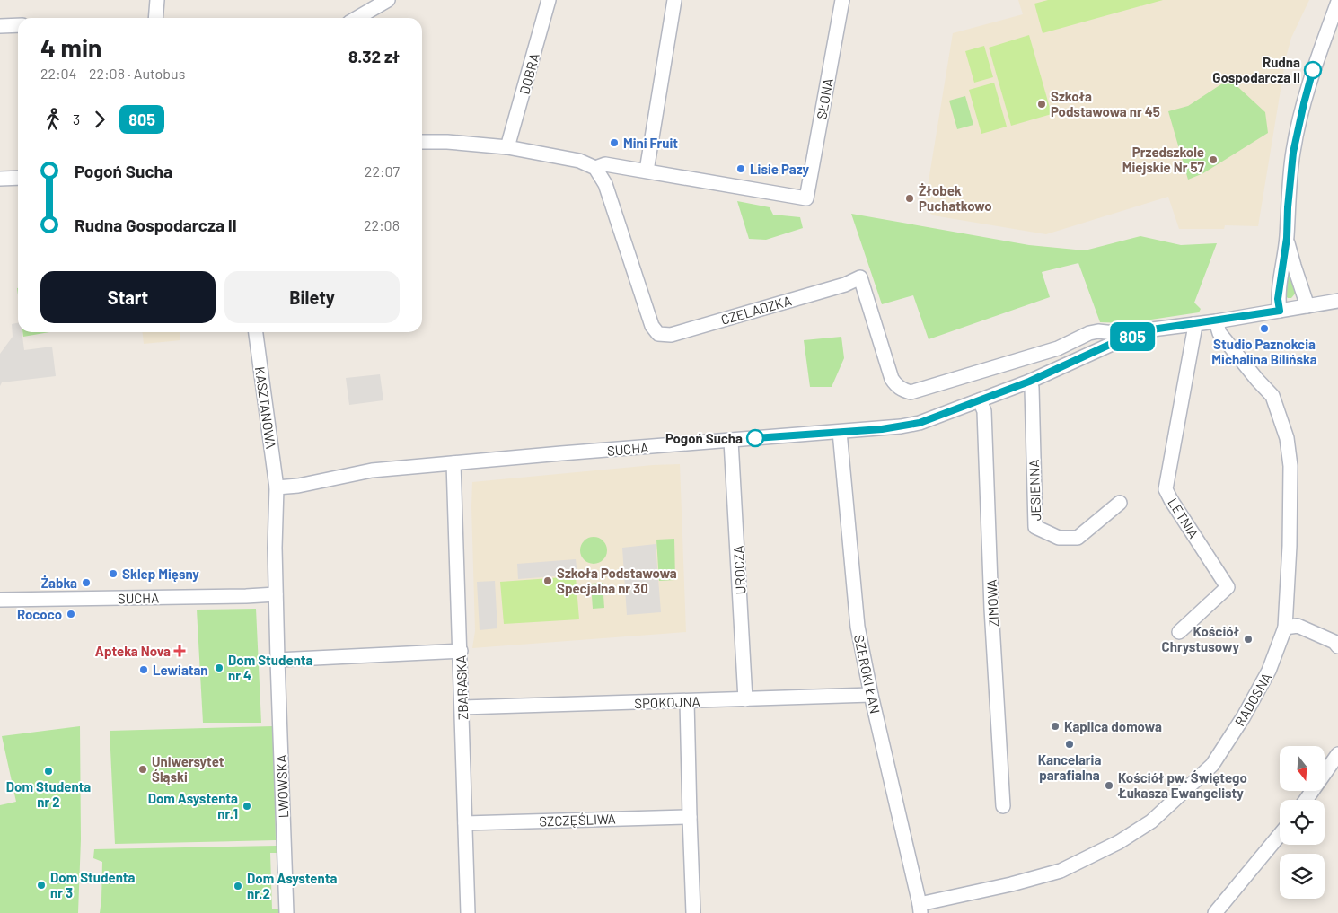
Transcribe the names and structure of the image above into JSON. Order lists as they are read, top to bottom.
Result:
{
  "streets": {
    "street": [
      "DOBRA",
      "SŁONA",
      "CZELADZKA",
      "KASZTANOWA",
      "SUCHA",
      "JESIENNA",
      "LETNIA",
      "UROCZA",
      "ZIMOWA",
      "SZEROKI ŁAN",
      "ZBARASKA",
      "RADOSNA",
      "SPOKOJNA",
      "LWOWSKA",
      "SZCZĘŚLIWA"
    ]
  },
  "crossings": [
    ["CZELADZKA", "SUCHA"],
    ["KASZTANOWA", "SUCHA"],
    ["KASZTANOWA", "LWOWSKA"],
    ["SUCHA", "JESIENNA"],
    ["SUCHA", "LETNIA"],
    ["SUCHA", "UROCZA"],
    ["SUCHA", "ZIMOWA"],
    ["SUCHA", "SZEROKI ŁAN"],
    ["SUCHA", "ZBARASKA"],
    ["SUCHA", "RADOSNA"],
    ["SUCHA", "LWOWSKA"],
    ["UROCZA", "SPOKOJNA"],
    ["SZEROKI ŁAN", "RADOSNA"],
    ["SZEROKI ŁAN", "SPOKOJNA"],
    ["ZBARASKA", "SPOKOJNA"],
    ["ZBARASKA", "SZCZĘŚLIWA"]
  ],
  "places": {
    "other": [
      "Rudna Gospodarcza II",
      "Szkoła Podstawowa nr 45",
      "Mini Fruit",
      "Przedszkole Miejskie Nr 57",
      "Lisie Pazy",
      "Żłobek Puchatkowo",
      "Studio Paznokcia Michalina Bilińska",
      "Pogoń Sucha",
      "Sklep Mięsny",
      "Szkoła Podstawowa Specjalna nr 30",
      "Żabka",
      "Rococo",
      "Kościół Chrystusowy",
      "Dom Studenta nr 4",
      "Lewiatan",
      "Kaplica domowa",
      "Kancelaria parafialna",
      "Uniwersytet Śląski",
      "Dom Studenta nr 2",
      "Kościół pw. Świętego Łukasza Ewangelisty",
      "Dom Asystenta nr.1",
      "Dom Studenta nr 3",
      "Dom Asystenta nr.2"
    ],
    "health": ["Apteka Nova"]
  },
  "lines": ["bus line 805"],
  "north": "bottom",
  "page": {
    "on_map": "805",
    "heading": ["4 min", "22:04 – 22:08 · Autobus", "8.32 zł"],
    "legs": ["3", "805"],
    "list": [
      {
        "name": "Pogoń Sucha",
        "value": "22:07"
      },
      {
        "name": "Rudna Gospodarcza II",
        "value": "22:08"
      }
    ],
    "buttons": ["Start", "Bilety"]
  }
}
